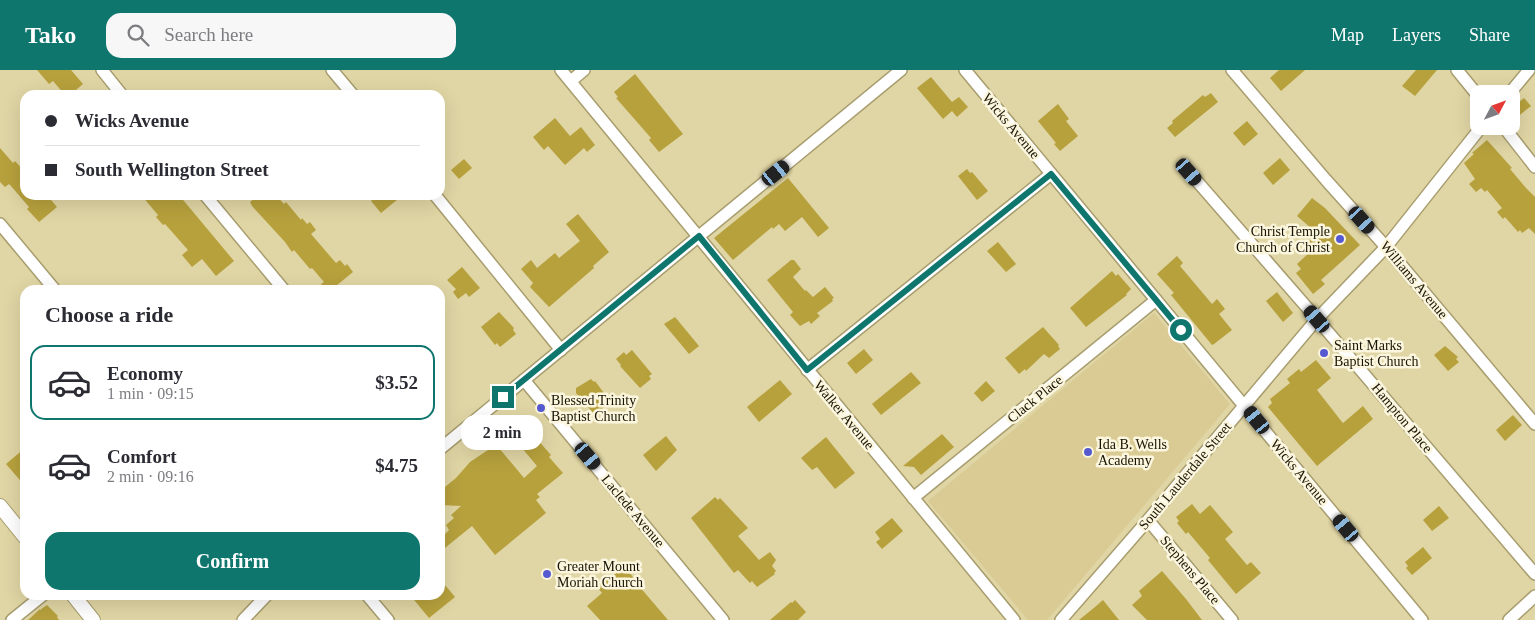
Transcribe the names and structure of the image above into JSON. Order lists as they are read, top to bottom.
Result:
{
  "streets": {
    "street": [
      "Wicks Avenue",
      "Williams Avenue",
      "Clack Place",
      "Walker Avenue",
      "Hampton Place",
      "South Lauderdale Street",
      "Laclede Avenue",
      "Stephens Place"
    ]
  },
  "crossings": [
    ["Wicks Avenue", "Clack Place"],
    ["Wicks Avenue", "South Lauderdale Street"],
    ["Williams Avenue", "South Lauderdale Street"],
    ["Clack Place", "Walker Avenue"],
    ["Hampton Place", "South Lauderdale Street"],
    ["South Lauderdale Street", "Stephens Place"]
  ],
  "places": [
    "Christ Temple Church of Christ",
    "Saint Marks Baptist Church",
    "Blessed Trinity Baptist Church",
    "Ida B. Wells Academy",
    "Greater Mount Moriah Church"
  ],
  "north": "top right",
  "page": {
    "header": "Tako",
    "search": "Search here",
    "nav": ["Map", "Layers", "Share"],
    "banner": ["Wicks Avenue", "South Wellington Street"],
    "heading": "Choose a ride",
    "list": [
      {
        "name": "Economy",
        "note": "1 min · 09:15",
        "value": "$3.52"
      },
      {
        "name": "Comfort",
        "note": "2 min · 09:16",
        "value": "$4.75"
      }
    ],
    "bubble": "2 min",
    "buttons": "Confirm"
  }
}
